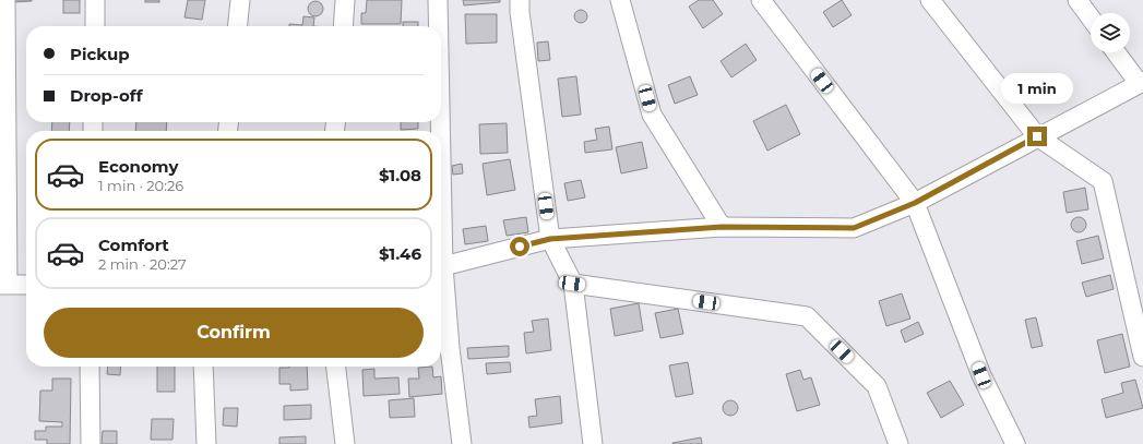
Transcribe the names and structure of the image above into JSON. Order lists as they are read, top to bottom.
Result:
{
  "page": {
    "banner": ["Pickup", "Drop-off"],
    "bubble": "1 min",
    "list": [
      {
        "name": "Economy",
        "note": "1 min · 20:26",
        "value": "$1.08"
      },
      {
        "name": "Comfort",
        "note": "2 min · 20:27",
        "value": "$1.46"
      }
    ],
    "buttons": "Confirm"
  }
}
